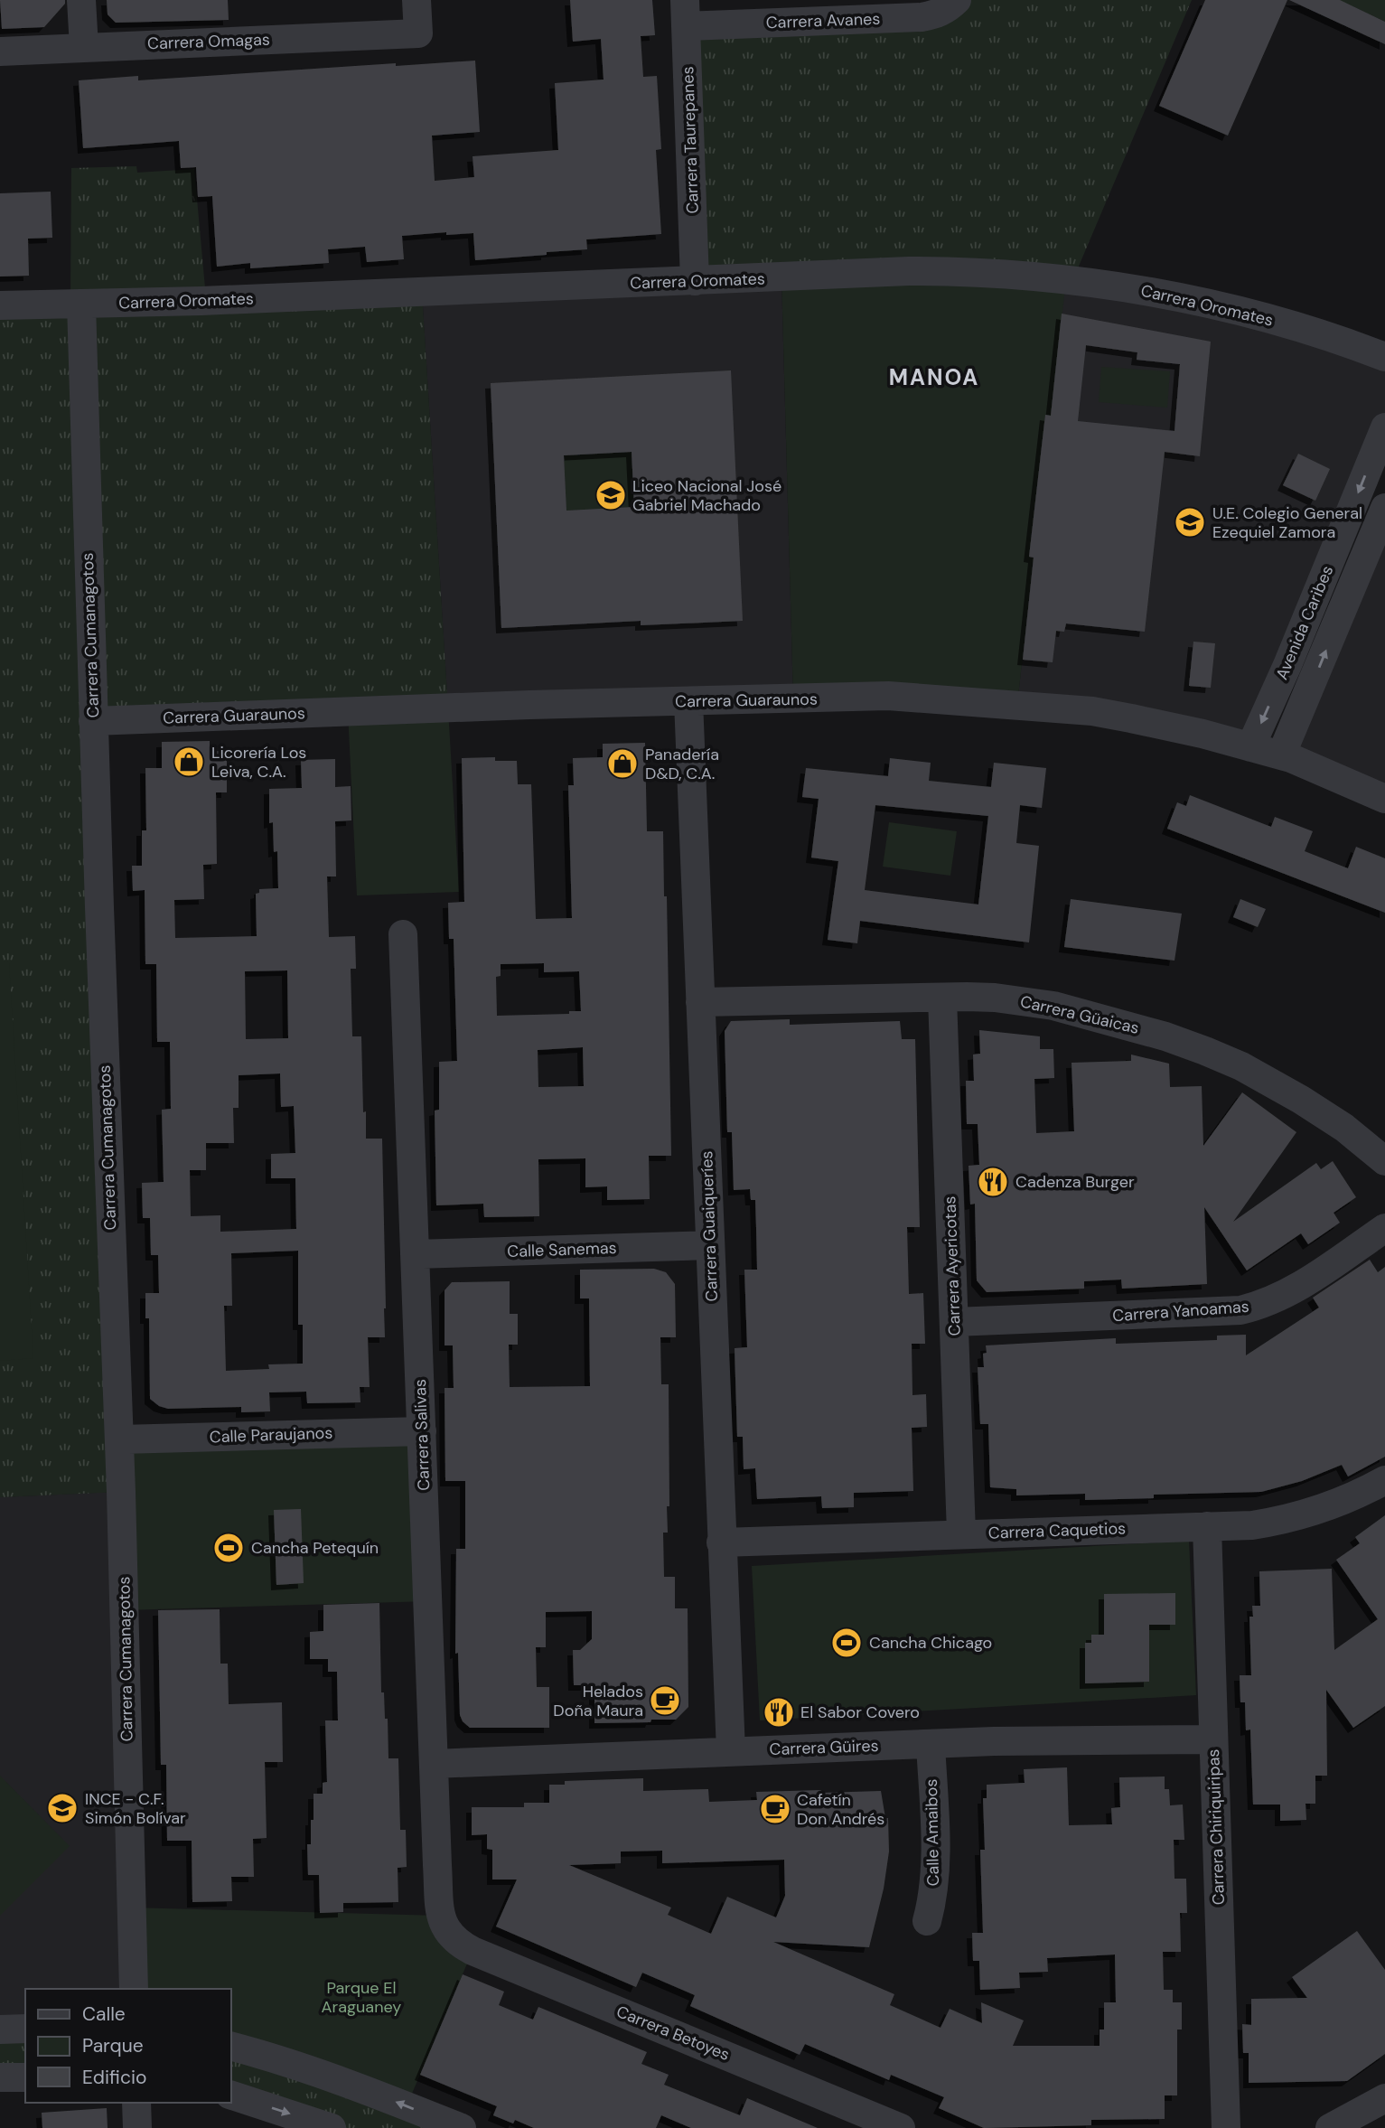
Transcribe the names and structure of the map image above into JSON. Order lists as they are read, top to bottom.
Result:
{
  "streets": {
    "street": [
      "Carrera Avanes",
      "Carrera Omagas",
      "Carrera Taurepanes",
      "Carrera Oromates",
      "Avenida Caribes",
      "Carrera Cumanagotos",
      "Carrera Guaraunos",
      "Carrera Güaicas",
      "Carrera Guaiqueríes",
      "Calle Sanemas",
      "Carrera Ayericotas",
      "Carrera Yanoamas",
      "Calle Paraujanos",
      "Carrera Salivas",
      "Carrera Caquetios",
      "Carrera Güires",
      "Carrera Chiriquiripas",
      "Calle Amaibos",
      "Carrera Betoyes"
    ]
  },
  "crossings": [
    ["Carrera Avanes", "Carrera Taurepanes"],
    ["Carrera Taurepanes", "Carrera Oromates"],
    ["Carrera Oromates", "Carrera Cumanagotos"],
    ["Avenida Caribes", "Carrera Guaraunos"],
    ["Carrera Cumanagotos", "Carrera Guaraunos"],
    ["Carrera Cumanagotos", "Calle Paraujanos"],
    ["Carrera Guaraunos", "Carrera Guaiqueríes"],
    ["Carrera Güaicas", "Carrera Guaiqueríes"],
    ["Carrera Güaicas", "Carrera Ayericotas"],
    ["Carrera Guaiqueríes", "Calle Sanemas"],
    ["Carrera Guaiqueríes", "Carrera Caquetios"],
    ["Carrera Guaiqueríes", "Carrera Güires"],
    ["Calle Sanemas", "Carrera Salivas"],
    ["Carrera Ayericotas", "Carrera Yanoamas"],
    ["Carrera Ayericotas", "Carrera Caquetios"],
    ["Calle Paraujanos", "Carrera Salivas"],
    ["Carrera Salivas", "Carrera Güires"],
    ["Carrera Salivas", "Carrera Betoyes"],
    ["Carrera Caquetios", "Carrera Chiriquiripas"],
    ["Carrera Güires", "Carrera Chiriquiripas"],
    ["Carrera Güires", "Calle Amaibos"]
  ],
  "districts": ["MANOA"],
  "parks": ["Parque El Araguaney"],
  "places": {
    "school or university": ["Liceo Nacional José Gabriel Machado", "U.E. Colegio General Ezequiel Zamora", "INCE - C.F. Simón Bolívar"],
    "shop": ["Licorería Los Leiva, C.A.", "Panadería D&D, C.A."],
    "restaurant": ["Cadenza Burger", "El Sabor Covero"],
    "sports": ["Cancha Petequín", "Cancha Chicago"],
    "cafe": ["Helados Doña Maura", "Cafetín Don Andrés"]
  },
  "legend": ["Calle", "Parque", "Edificio"]
}
